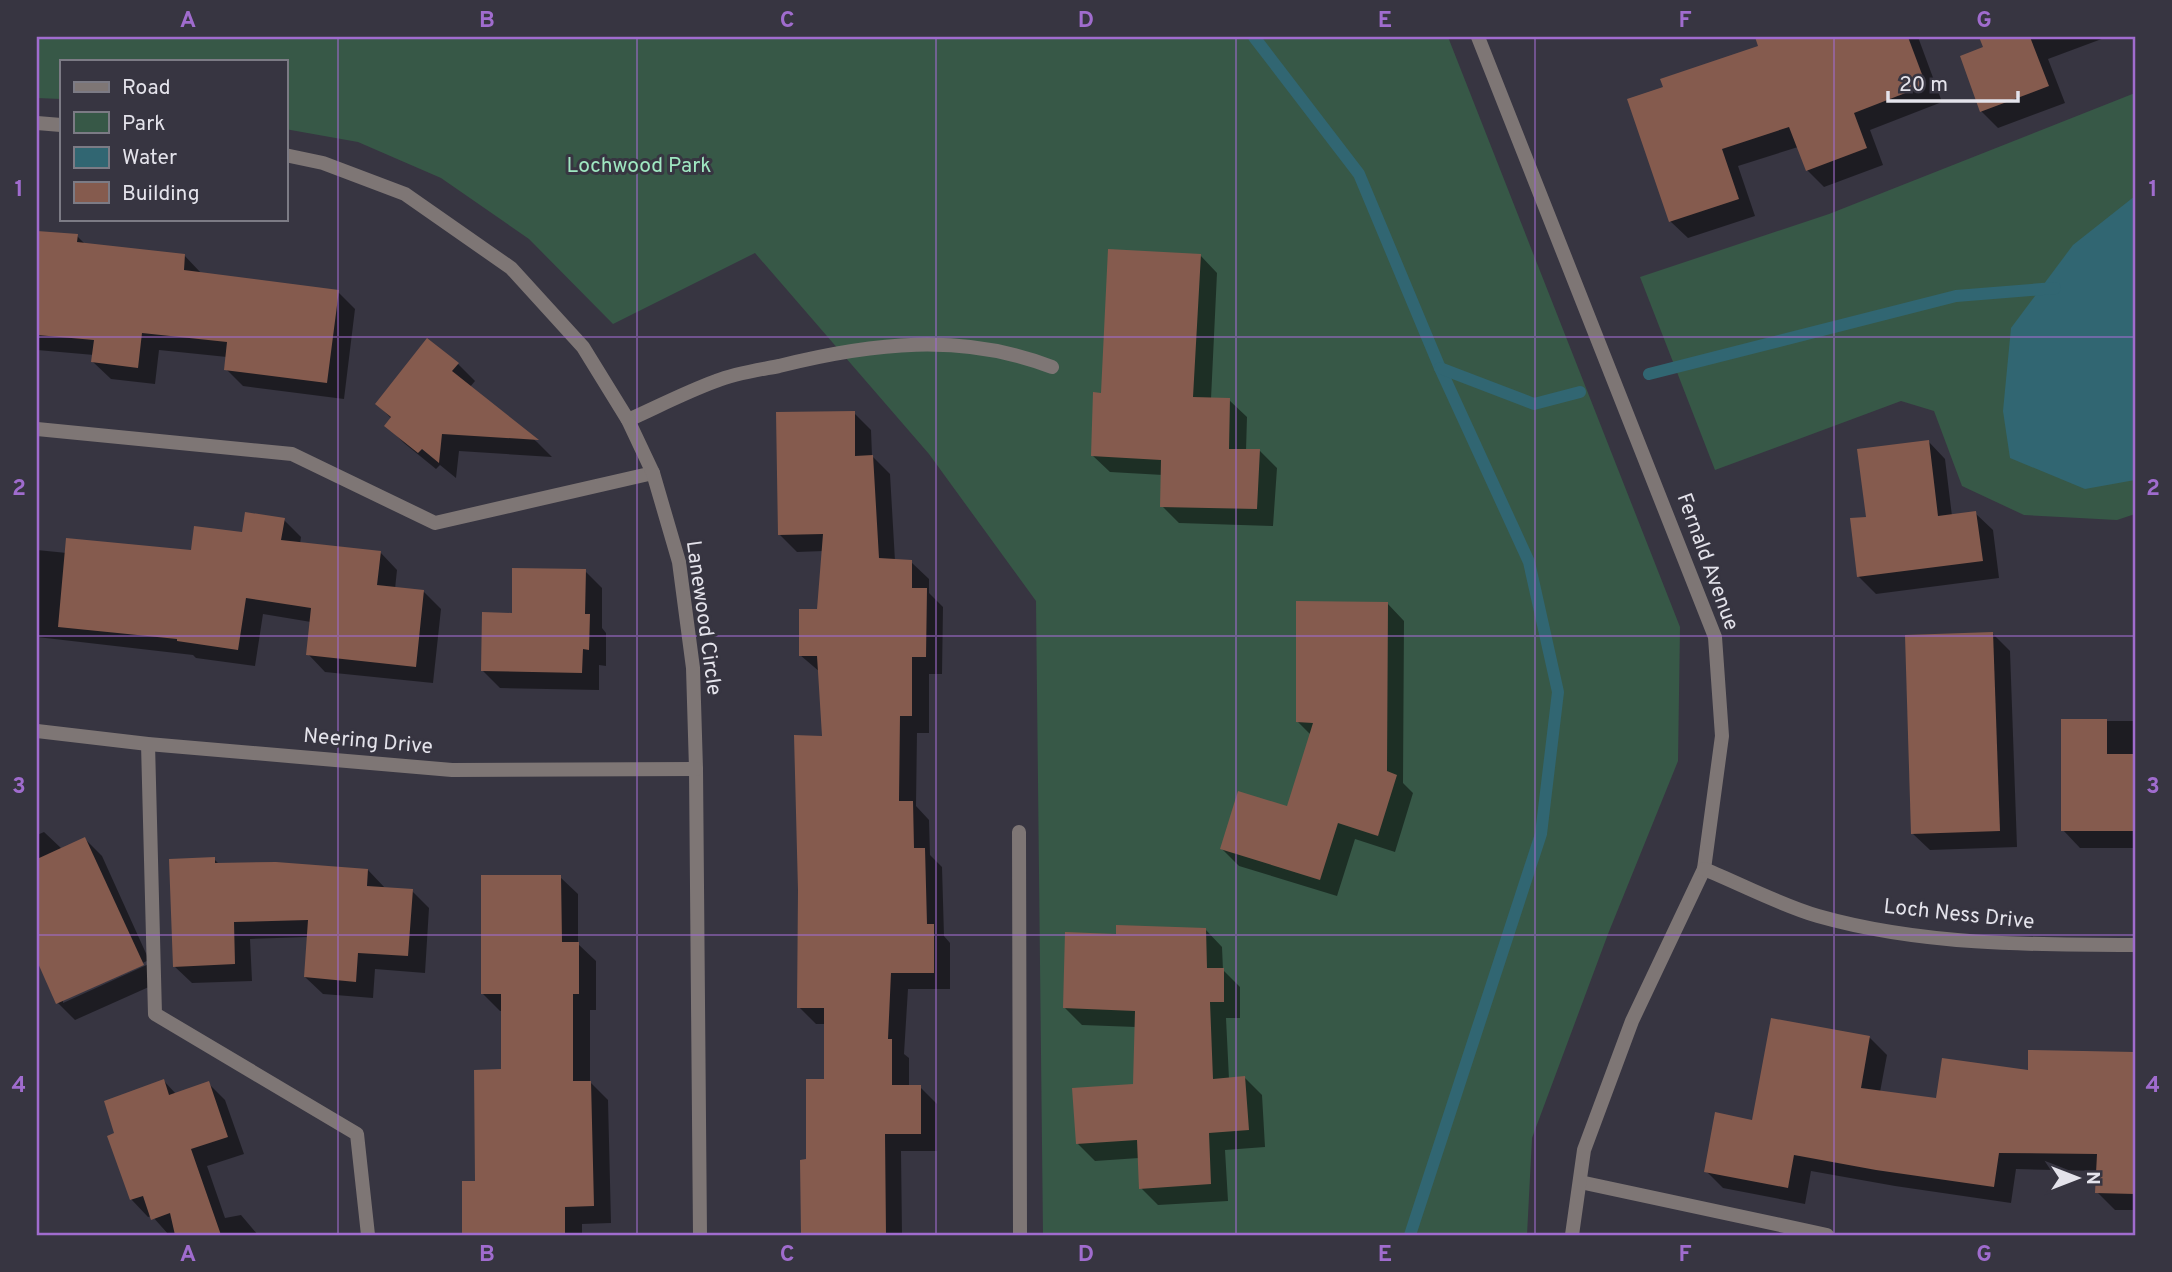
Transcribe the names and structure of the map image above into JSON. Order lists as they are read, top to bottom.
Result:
{
  "streets": {
    "street": [
      "Fernald Avenue",
      "Lanewood Circle",
      "Neering Drive",
      "Loch Ness Drive"
    ]
  },
  "crossings": [
    ["Fernald Avenue", "Loch Ness Drive"],
    ["Lanewood Circle", "Neering Drive"]
  ],
  "parks": ["Lochwood Park"],
  "legend": [
    "Road",
    "Park",
    "Water",
    "Building"
  ],
  "scale_bar": "20 m",
  "north": "right",
  "grid": {
    "columns": [
      "A",
      "B",
      "C",
      "D",
      "E",
      "F",
      "G"
    ],
    "rows": [
      "1",
      "2",
      "3",
      "4"
    ]
  }
}
